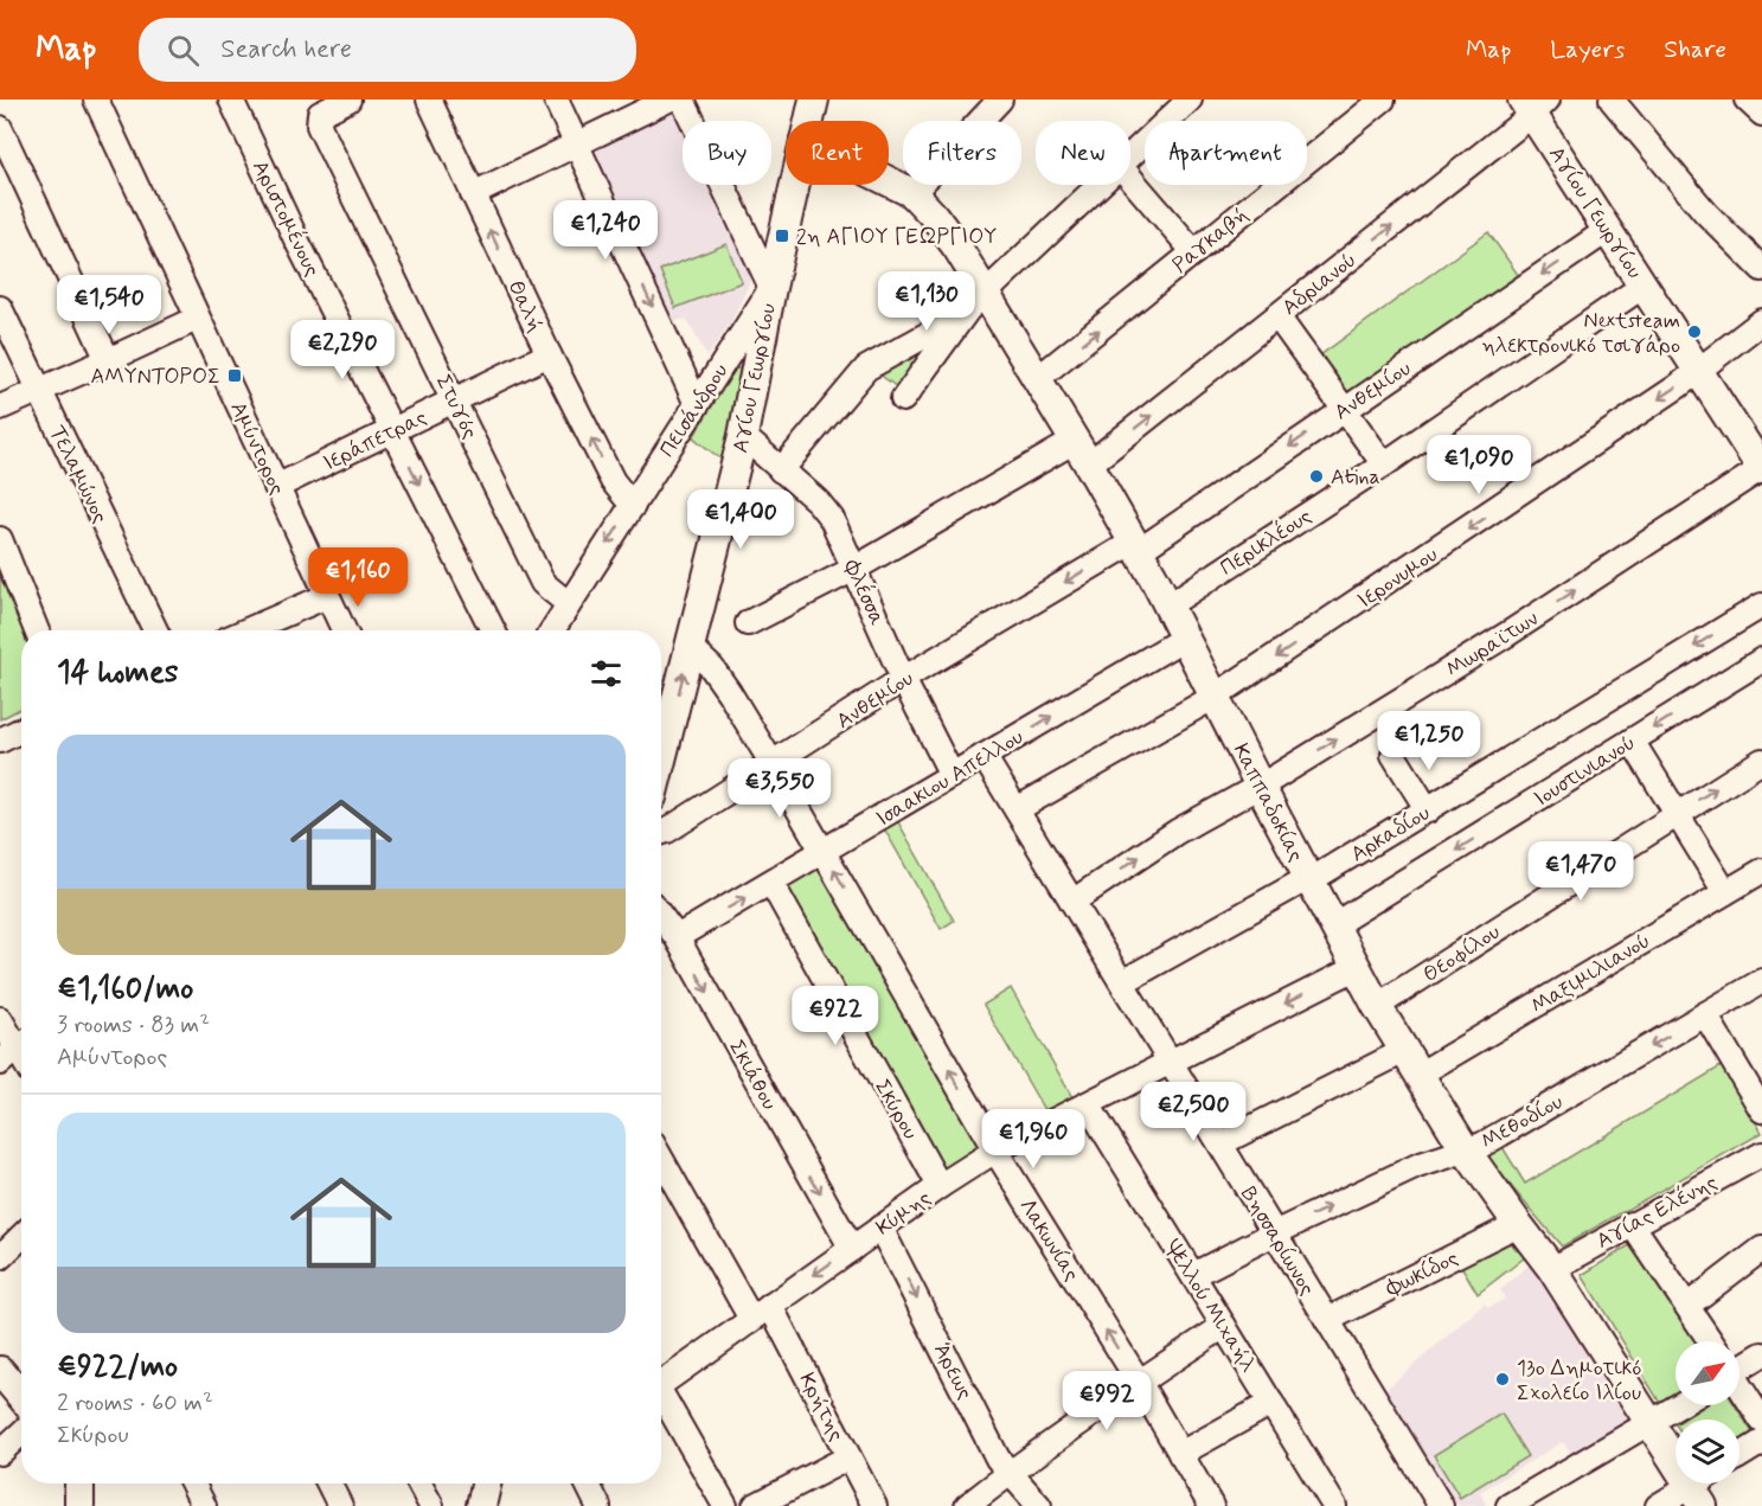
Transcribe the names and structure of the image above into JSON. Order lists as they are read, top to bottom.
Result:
{
  "streets": {
    "street": [
      "Αγίου Γεωργίου",
      "Αριστομένους",
      "Ραγκαβή",
      "Αδριανού",
      "Θαλή",
      "Ανθεμίου",
      "Στυγός",
      "Πεισάνδρου",
      "Ιεράπετρας",
      "Αμύντορος",
      "Τελαμώνος",
      "Περικλέους",
      "Ιερονυμου",
      "Φλέσσα",
      "Μωραϊτων",
      "Ιουστινιανού",
      "Ισαακιου Απελλου",
      "Καππαδοκίας",
      "Αρκαδίου",
      "Θεοφίλου",
      "Μαξιμιλιανού",
      "Σκιάθου",
      "Σκύρου",
      "Μεθοδίου",
      "Αγίας Ελένης",
      "Κύμης",
      "Λακωνίας",
      "Βησσαρίωνος",
      "Φωκίδος",
      "Ψελλού Μιχαήλ",
      "Άρεως",
      "Κρήτης"
    ]
  },
  "crossings": [
    ["Αγίου Γεωργίου", "Αδριανού"],
    ["Αγίου Γεωργίου", "Ανθεμίου"],
    ["Αγίου Γεωργίου", "Πεισάνδρου"],
    ["Αγίου Γεωργίου", "Περικλέους"],
    ["Αγίου Γεωργίου", "Ιερονυμου"],
    ["Αγίου Γεωργίου", "Φλέσσα"],
    ["Αγίου Γεωργίου", "Μωραϊτων"],
    ["Αγίου Γεωργίου", "Λακωνίας"],
    ["Αριστομένους", "Ιεράπετρας"],
    ["Ραγκαβή", "Καππαδοκίας"],
    ["Αδριανού", "Φλέσσα"],
    ["Αδριανού", "Καππαδοκίας"],
    ["Θαλή", "Πεισάνδρου"],
    ["Θαλή", "Ιεράπετρας"],
    ["Ανθεμίου", "Φλέσσα"],
    ["Ανθεμίου", "Καππαδοκίας"],
    ["Ανθεμίου", "Λακωνίας"],
    ["Στυγός", "Πεισάνδρου"],
    ["Στυγός", "Ιεράπετρας"],
    ["Ιεράπετρας", "Αμύντορος"],
    ["Περικλέους", "Καππαδοκίας"],
    ["Ιερονυμου", "Καππαδοκίας"],
    ["Ιερονυμου", "Βησσαρίωνος"],
    ["Φλέσσα", "Ισαακιου Απελλου"],
    ["Μωραϊτων", "Καππαδοκίας"],
    ["Μωραϊτων", "Βησσαρίωνος"],
    ["Ιουστινιανού", "Καππαδοκίας"],
    ["Ισαακιου Απελλου", "Καππαδοκίας"],
    ["Ισαακιου Απελλου", "Σκιάθου"],
    ["Ισαακιου Απελλου", "Σκύρου"],
    ["Ισαακιου Απελλου", "Λακωνίας"],
    ["Ισαακιου Απελλου", "Βησσαρίωνος"],
    ["Καππαδοκίας", "Αρκαδίου"],
    ["Καππαδοκίας", "Θεοφίλου"],
    ["Καππαδοκίας", "Μαξιμιλιανού"],
    ["Καππαδοκίας", "Μεθοδίου"],
    ["Καππαδοκίας", "Αγίας Ελένης"],
    ["Καππαδοκίας", "Κύμης"],
    ["Καππαδοκίας", "Φωκίδος"],
    ["Αρκαδίου", "Βησσαρίωνος"],
    ["Μαξιμιλιανού", "Βησσαρίωνος"],
    ["Σκιάθου", "Κύμης"],
    ["Σκύρου", "Κύμης"],
    ["Μεθοδίου", "Βησσαρίωνος"],
    ["Μεθοδίου", "Ψελλού Μιχαήλ"],
    ["Κύμης", "Λακωνίας"],
    ["Κύμης", "Βησσαρίωνος"],
    ["Κύμης", "Ψελλού Μιχαήλ"],
    ["Κύμης", "Άρεως"],
    ["Κύμης", "Κρήτης"],
    ["Βησσαρίωνος", "Φωκίδος"]
  ],
  "one_way": [
    "Αριστομένους",
    "Αδριανού",
    "Ανθεμίου",
    "Ιερονυμου",
    "Μωραϊτων",
    "Ιουστινιανού",
    "Ισαακιου Απελλου",
    "Αρκαδίου",
    "Σκιάθου",
    "Κύμης",
    "Λακωνίας",
    "Άρεως"
  ],
  "places": {
    "transit": ["2η ΑΓΙΟΥ ΓΕΩΡΓΙΟΥ", "ΑΜΥΝΤΟΡΟΣ"],
    "other": ["Nextsteam ηλεκτρονικό τσιγάρο", "Atina", "13ο Δημοτικό Σχολείο Ιλίου"]
  },
  "north": "top right",
  "page": {
    "header": "Map",
    "search": "Search here",
    "nav": ["Map", "Layers", "Share"],
    "chip": [
      "Buy",
      "Rent",
      "Filters",
      "New",
      "Apartment"
    ],
    "price": [
      "€1,240",
      "€1,130",
      "€1,540",
      "€2,290",
      "€1,090",
      "€1,400",
      "€1,160",
      "€1,250",
      "€3,550",
      "€1,470",
      "€922",
      "€2,500",
      "€1,960",
      "€992"
    ],
    "heading": "14 homes",
    "list": [
      {
        "name": "€1,160/mo",
        "note": "3 rooms · 83 m² · Αμύντορος"
      },
      {
        "name": "€922/mo",
        "note": "2 rooms · 60 m² · Σκύρου"
      }
    ]
  }
}
